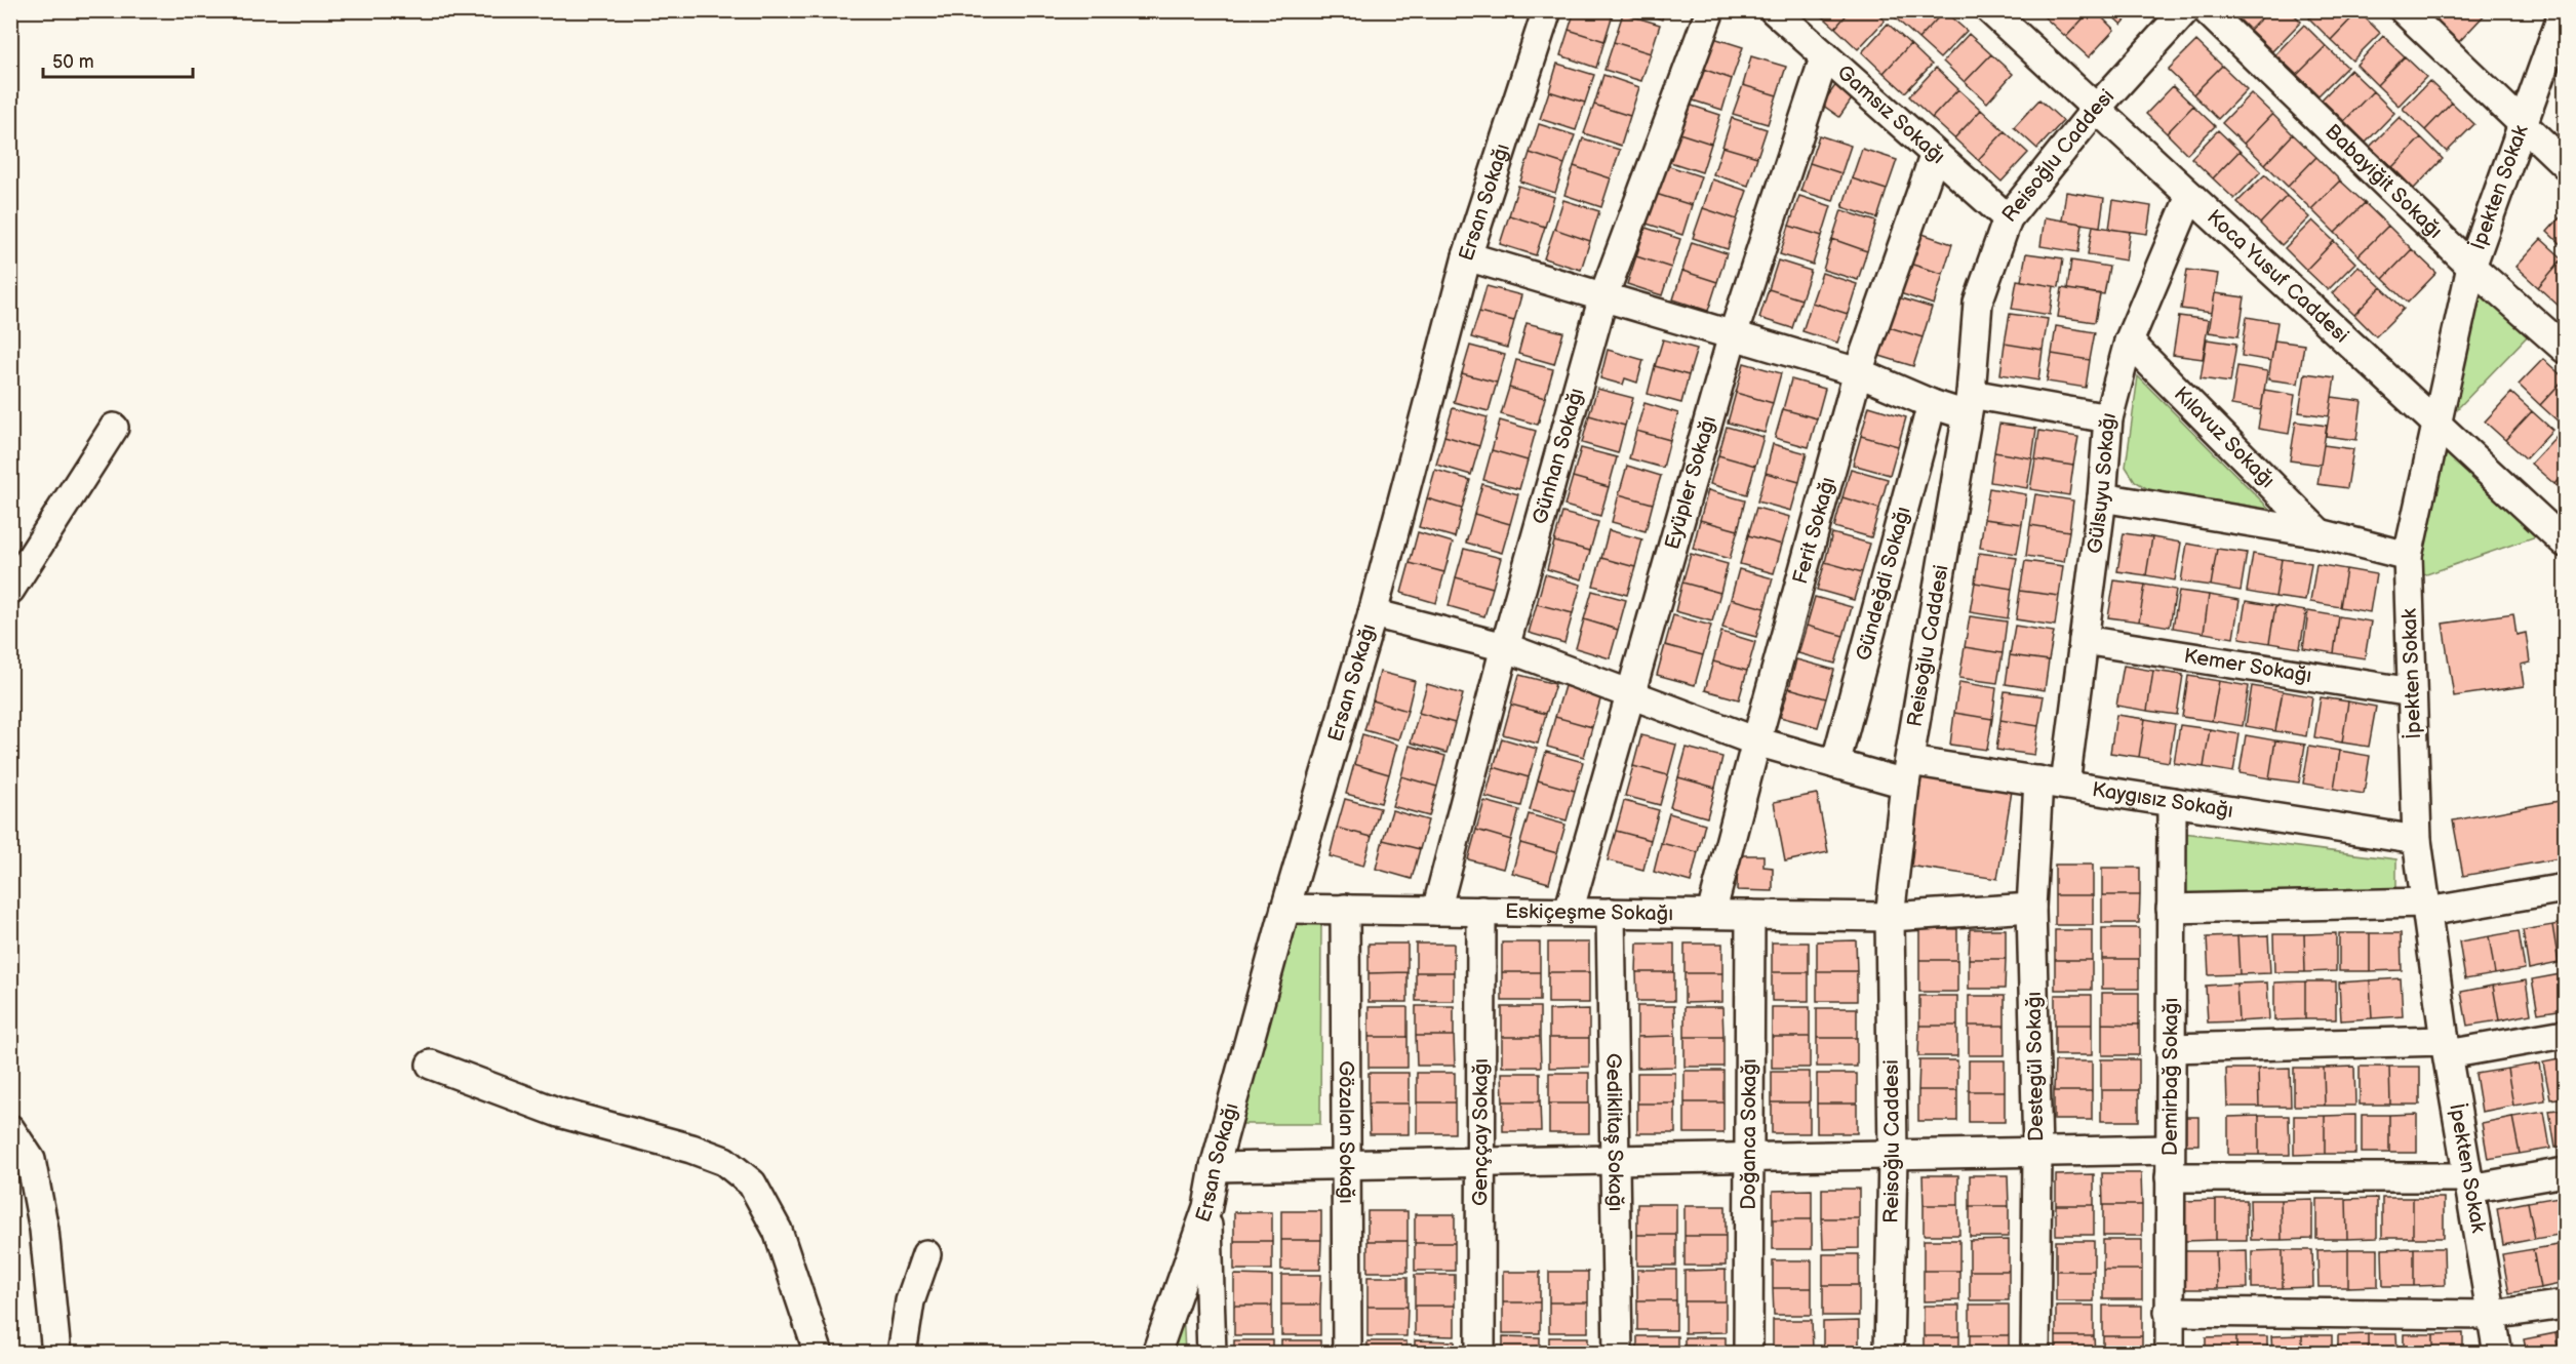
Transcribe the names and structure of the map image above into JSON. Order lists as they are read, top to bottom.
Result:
{
  "streets": {
    "street": [
      "Gamsız Sokağı",
      "Reisoğlu Caddesi",
      "Babayiğit Sokağı",
      "İpekten Sokak",
      "Ersan Sokağı",
      "Koca Yusuf Caddesi",
      "Kılavuz Sokağı",
      "Günhan Sokağı",
      "Eyüpler Sokağı",
      "Gülsuyu Sokağı",
      "Ferit Sokağı",
      "Gündeğdi Sokağı",
      "Kemer Sokağı",
      "Kaygısız Sokağı",
      "Eskiçeşme Sokağı",
      "Destegül Sokağı",
      "Demirbağ Sokağı",
      "Gözalan Sokağı",
      "Genççay Sokağı",
      "Gediklitaş Sokağı",
      "Doğanca Sokağı"
    ]
  },
  "crossings": [
    ["Gamsız Sokağı", "Reisoğlu Caddesi"],
    ["Gamsız Sokağı", "Eyüpler Sokağı"],
    ["Gamsız Sokağı", "Ferit Sokağı"],
    ["Reisoğlu Caddesi", "Koca Yusuf Caddesi"],
    ["Reisoğlu Caddesi", "Kaygısız Sokağı"],
    ["Reisoğlu Caddesi", "Eskiçeşme Sokağı"],
    ["Babayiğit Sokağı", "İpekten Sokak"],
    ["İpekten Sokak", "Koca Yusuf Caddesi"],
    ["İpekten Sokak", "Kılavuz Sokağı"],
    ["İpekten Sokak", "Kemer Sokağı"],
    ["İpekten Sokak", "Kaygısız Sokağı"],
    ["Ersan Sokağı", "Kaygısız Sokağı"],
    ["Ersan Sokağı", "Eskiçeşme Sokağı"],
    ["Koca Yusuf Caddesi", "Gülsuyu Sokağı"],
    ["Kılavuz Sokağı", "Gülsuyu Sokağı"],
    ["Günhan Sokağı", "Kaygısız Sokağı"],
    ["Günhan Sokağı", "Eskiçeşme Sokağı"],
    ["Eyüpler Sokağı", "Kaygısız Sokağı"],
    ["Eyüpler Sokağı", "Eskiçeşme Sokağı"],
    ["Gülsuyu Sokağı", "Kemer Sokağı"],
    ["Gülsuyu Sokağı", "Kaygısız Sokağı"],
    ["Gülsuyu Sokağı", "Destegül Sokağı"],
    ["Ferit Sokağı", "Kaygısız Sokağı"],
    ["Ferit Sokağı", "Eskiçeşme Sokağı"],
    ["Gündeğdi Sokağı", "Kaygısız Sokağı"],
    ["Kaygısız Sokağı", "Destegül Sokağı"],
    ["Kaygısız Sokağı", "Demirbağ Sokağı"],
    ["Eskiçeşme Sokağı", "Destegül Sokağı"],
    ["Eskiçeşme Sokağı", "Gözalan Sokağı"],
    ["Eskiçeşme Sokağı", "Genççay Sokağı"],
    ["Eskiçeşme Sokağı", "Gediklitaş Sokağı"],
    ["Eskiçeşme Sokağı", "Doğanca Sokağı"]
  ],
  "scale_bar": "50 m"
}
